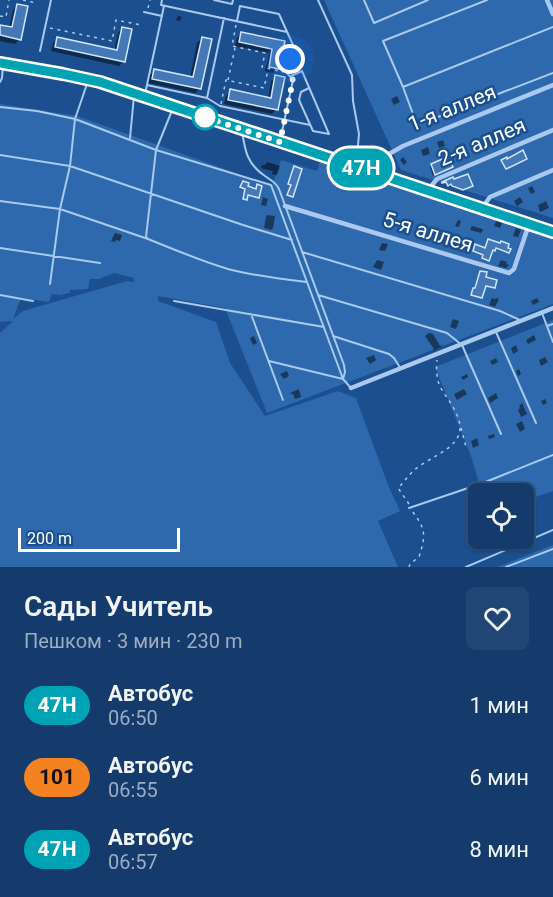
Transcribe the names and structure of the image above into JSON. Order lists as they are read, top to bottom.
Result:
{
  "streets": {
    "street": ["1-я аллея", "2-я аллея", "5-я аллея"]
  },
  "lines": ["bus line 47Н"],
  "scale_bar": "200 m",
  "page": {
    "on_map": "47Н",
    "scale": "200 m",
    "heading": ["Сады Учитель", "Пешком · 3 мин · 230 m"],
    "list": [
      {
        "mark": "47Н",
        "name": "Автобус",
        "note": "06:50",
        "value": "1 мин"
      },
      {
        "mark": "101",
        "name": "Автобус",
        "note": "06:55",
        "value": "6 мин"
      },
      {
        "mark": "47Н",
        "name": "Автобус",
        "note": "06:57",
        "value": "8 мин"
      }
    ]
  }
}
